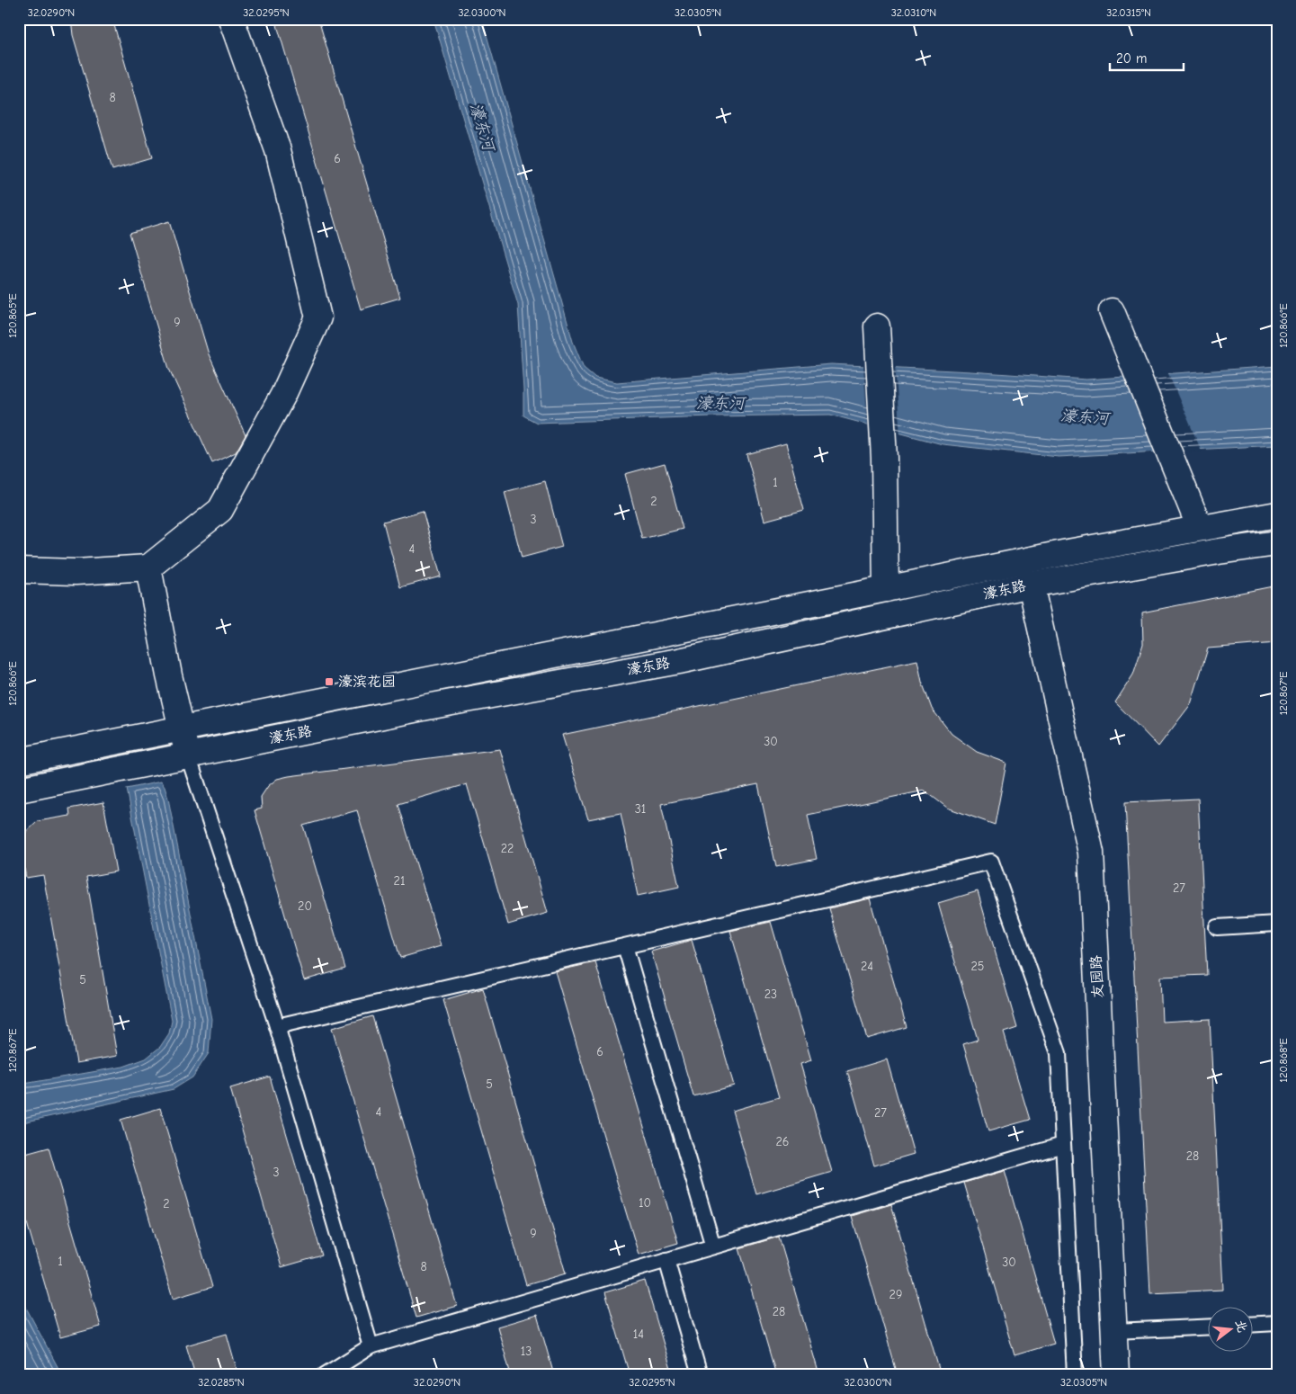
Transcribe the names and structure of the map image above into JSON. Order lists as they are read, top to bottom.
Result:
{
  "streets": {
    "main road": ["濠东路", "友园路"]
  },
  "crossings": [
    ["濠东路", "友园路"]
  ],
  "water": ["濠东河"],
  "places": {
    "transit": ["濠滨花园"]
  },
  "house_numbers": [
    "8",
    "6",
    "9",
    "1",
    "2",
    "3",
    "4",
    "30",
    "31",
    "22",
    "21",
    "27",
    "20",
    "24",
    "25",
    "5",
    "23",
    "6",
    "5",
    "4",
    "27",
    "26",
    "28",
    "3",
    "10",
    "2",
    "9",
    "1",
    "30",
    "8",
    "29",
    "28",
    "14",
    "13"
  ],
  "scale_bar": "20 m",
  "north": "right",
  "coordinates": [
    "32.0290°N",
    "32.0295°N",
    "32.0300°N",
    "32.0305°N",
    "32.0310°N",
    "32.0315°N",
    "120.865°E",
    "120.866°E",
    "120.867°E",
    "120.868°E",
    "32.0285°N"
  ]
}
